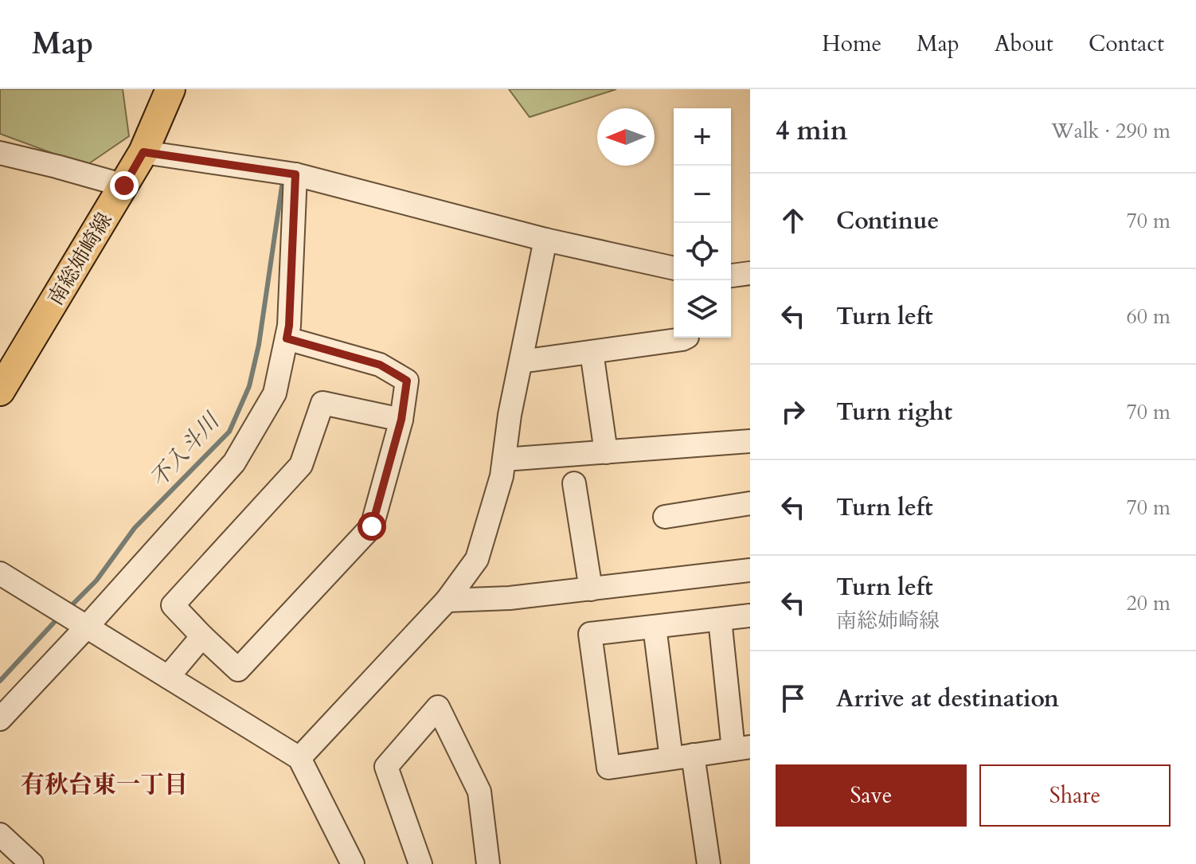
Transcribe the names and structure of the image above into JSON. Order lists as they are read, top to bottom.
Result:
{
  "streets": {
    "main road": ["南総姉崎線"]
  },
  "districts": ["有秋台東一丁目"],
  "water": ["不入斗川"],
  "north": "left",
  "page": {
    "header": "Map",
    "nav": [
      "Home",
      "Map",
      "About",
      "Contact"
    ],
    "heading": ["4 min", "Walk · 290 m"],
    "map_buttons": ["+", "−"],
    "list": [
      ["Continue", "70 m"],
      ["Turn left", "60 m"],
      ["Turn right", "70 m"],
      ["Turn left", "70 m"],
      ["Turn left", "南総姉崎線", "20 m"],
      "Arrive at destination"
    ],
    "buttons": ["Save", "Share"]
  }
}
